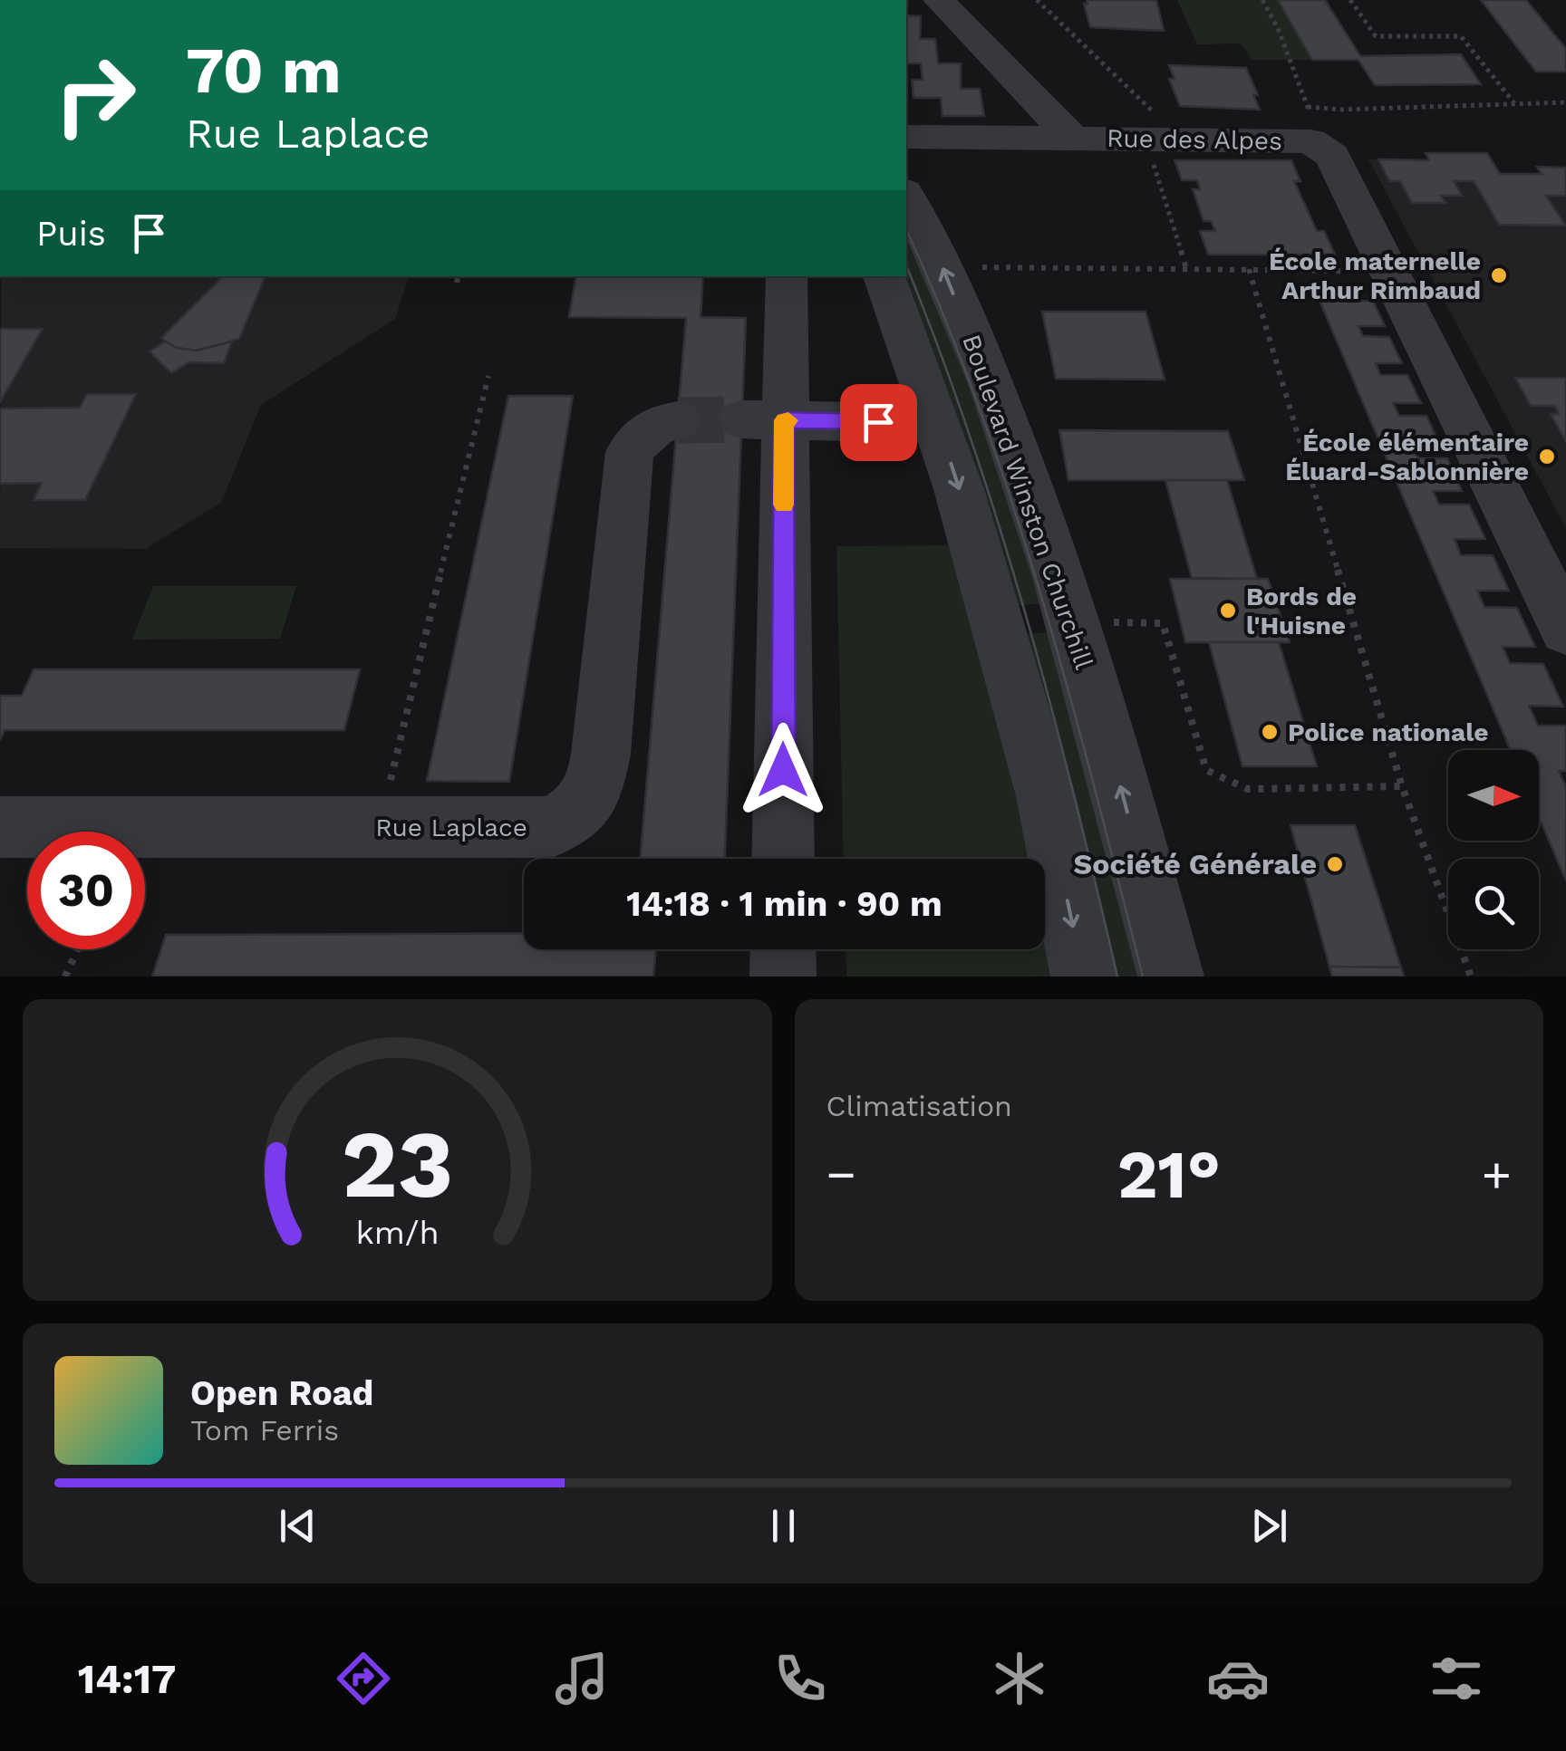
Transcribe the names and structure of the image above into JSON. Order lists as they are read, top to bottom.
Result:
{
  "streets": {
    "street": ["Rue des Alpes", "Boulevard Winston Churchill", "Rue Laplace"]
  },
  "places": [
    "École maternelle Arthur Rimbaud",
    "École élémentaire Éluard-Sablonnière",
    "Bords de l'Huisne",
    "Police nationale",
    "Société Générale"
  ],
  "north": "right",
  "page": {
    "turn": ["70 m", "Rue Laplace"],
    "then": "Puis",
    "limit": "30",
    "trip": "14:18 · 1 min · 90 m",
    "tile": "Climatisation",
    "heat": ["−", "21°", "+"],
    "song": ["Open Road", "Tom Ferris"],
    "tabs": "14:17",
    "gauge": ["23", "km/h"]
  }
}
